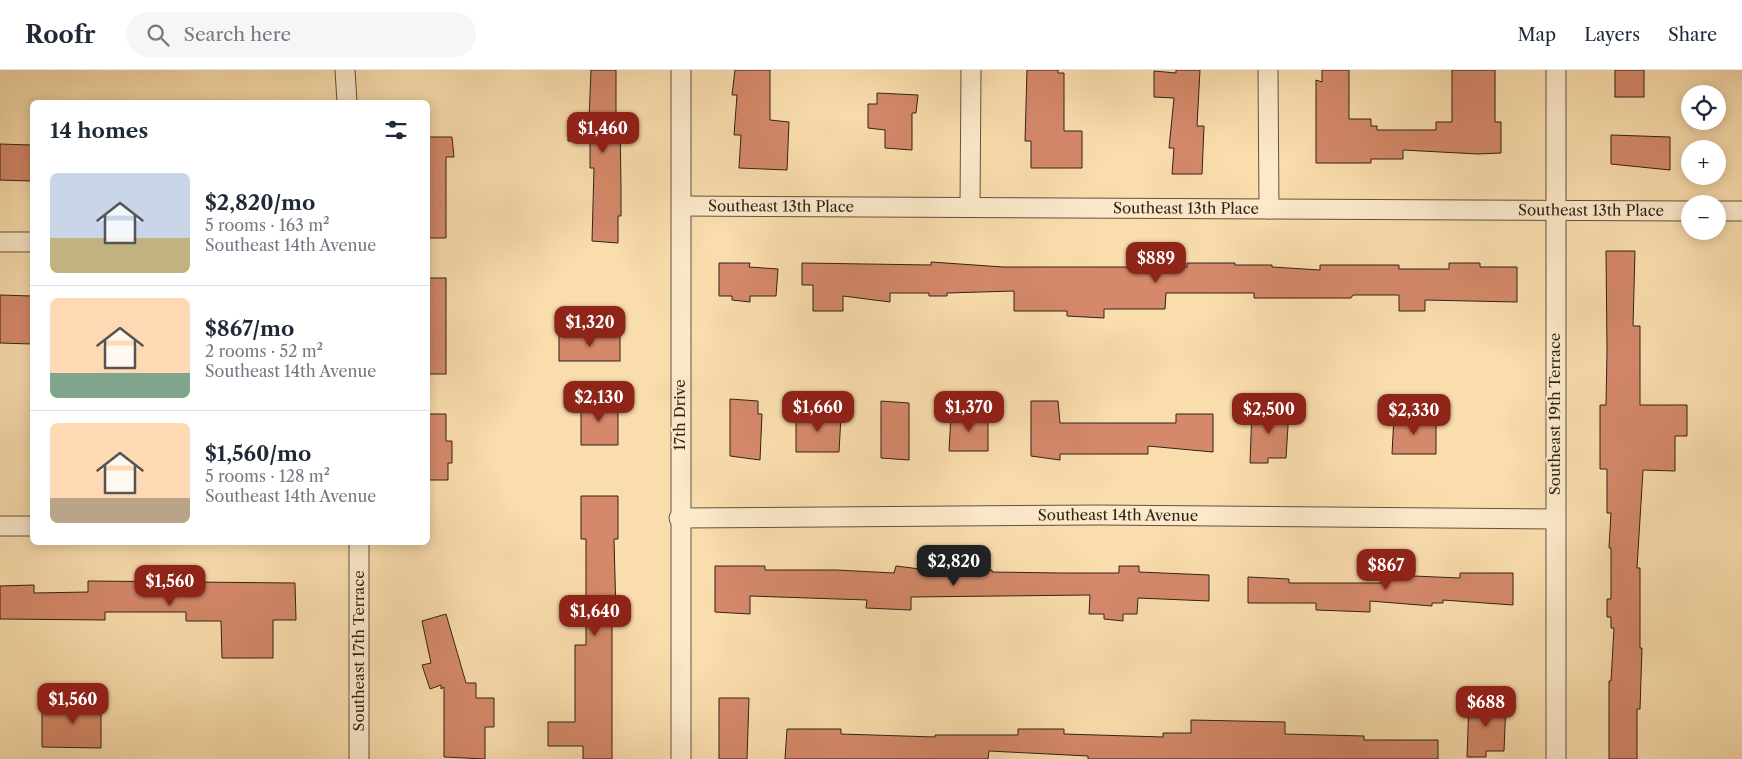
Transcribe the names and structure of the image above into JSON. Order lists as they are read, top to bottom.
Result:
{
  "streets": {
    "street": [
      "Southeast 13th Place",
      "Southeast 19th Terrace",
      "17th Drive",
      "Southeast 14th Avenue",
      "Southeast 17th Terrace"
    ]
  },
  "crossings": [
    ["Southeast 13th Place", "Southeast 19th Terrace"],
    ["Southeast 13th Place", "17th Drive"],
    ["Southeast 19th Terrace", "Southeast 14th Avenue"],
    ["17th Drive", "Southeast 14th Avenue"]
  ],
  "page": {
    "header": "Roofr",
    "search": "Search here",
    "nav": ["Map", "Layers", "Share"],
    "map_buttons": ["+", "−"],
    "heading": "14 homes",
    "price": [
      "$1,460",
      "$889",
      "$1,320",
      "$2,130",
      "$1,660",
      "$1,370",
      "$2,500",
      "$2,330",
      "$2,820",
      "$867",
      "$1,560",
      "$1,640",
      "$1,560",
      "$688"
    ],
    "list": [
      {
        "name": "$2,820/mo",
        "note": "5 rooms · 163 m² · Southeast 14th Avenue"
      },
      {
        "name": "$867/mo",
        "note": "2 rooms · 52 m² · Southeast 14th Avenue"
      },
      {
        "name": "$1,560/mo",
        "note": "5 rooms · 128 m² · Southeast 14th Avenue"
      }
    ]
  }
}
